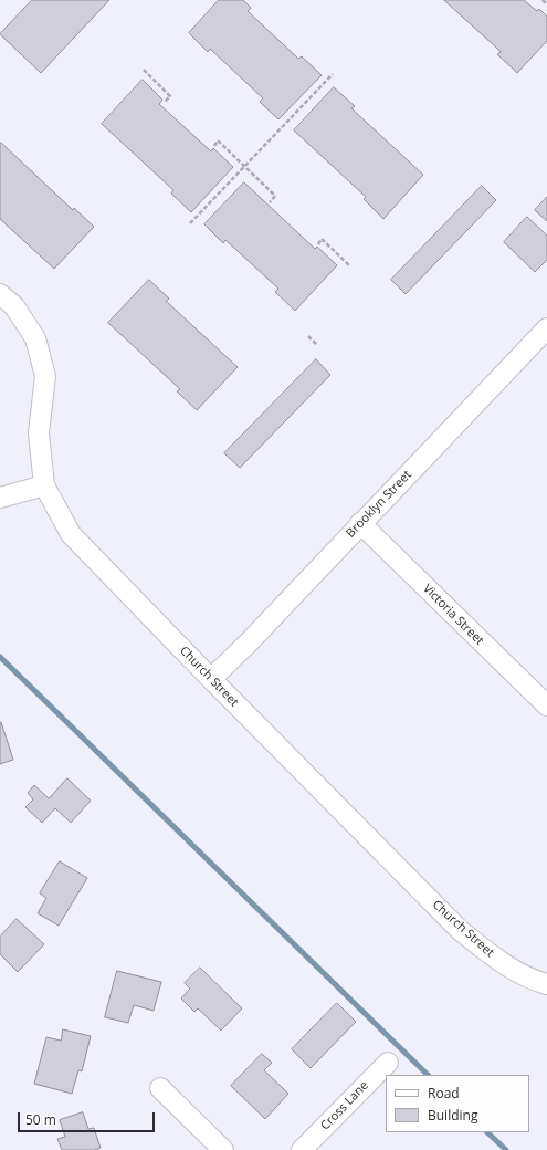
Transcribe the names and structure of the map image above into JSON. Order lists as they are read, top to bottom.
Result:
{
  "streets": {
    "street": [
      "Brooklyn Street",
      "Victoria Street",
      "Church Street",
      "Cross Lane"
    ]
  },
  "crossings": [
    ["Brooklyn Street", "Victoria Street"],
    ["Brooklyn Street", "Church Street"]
  ],
  "legend": ["Road", "Building"],
  "scale_bar": "50 m"
}
